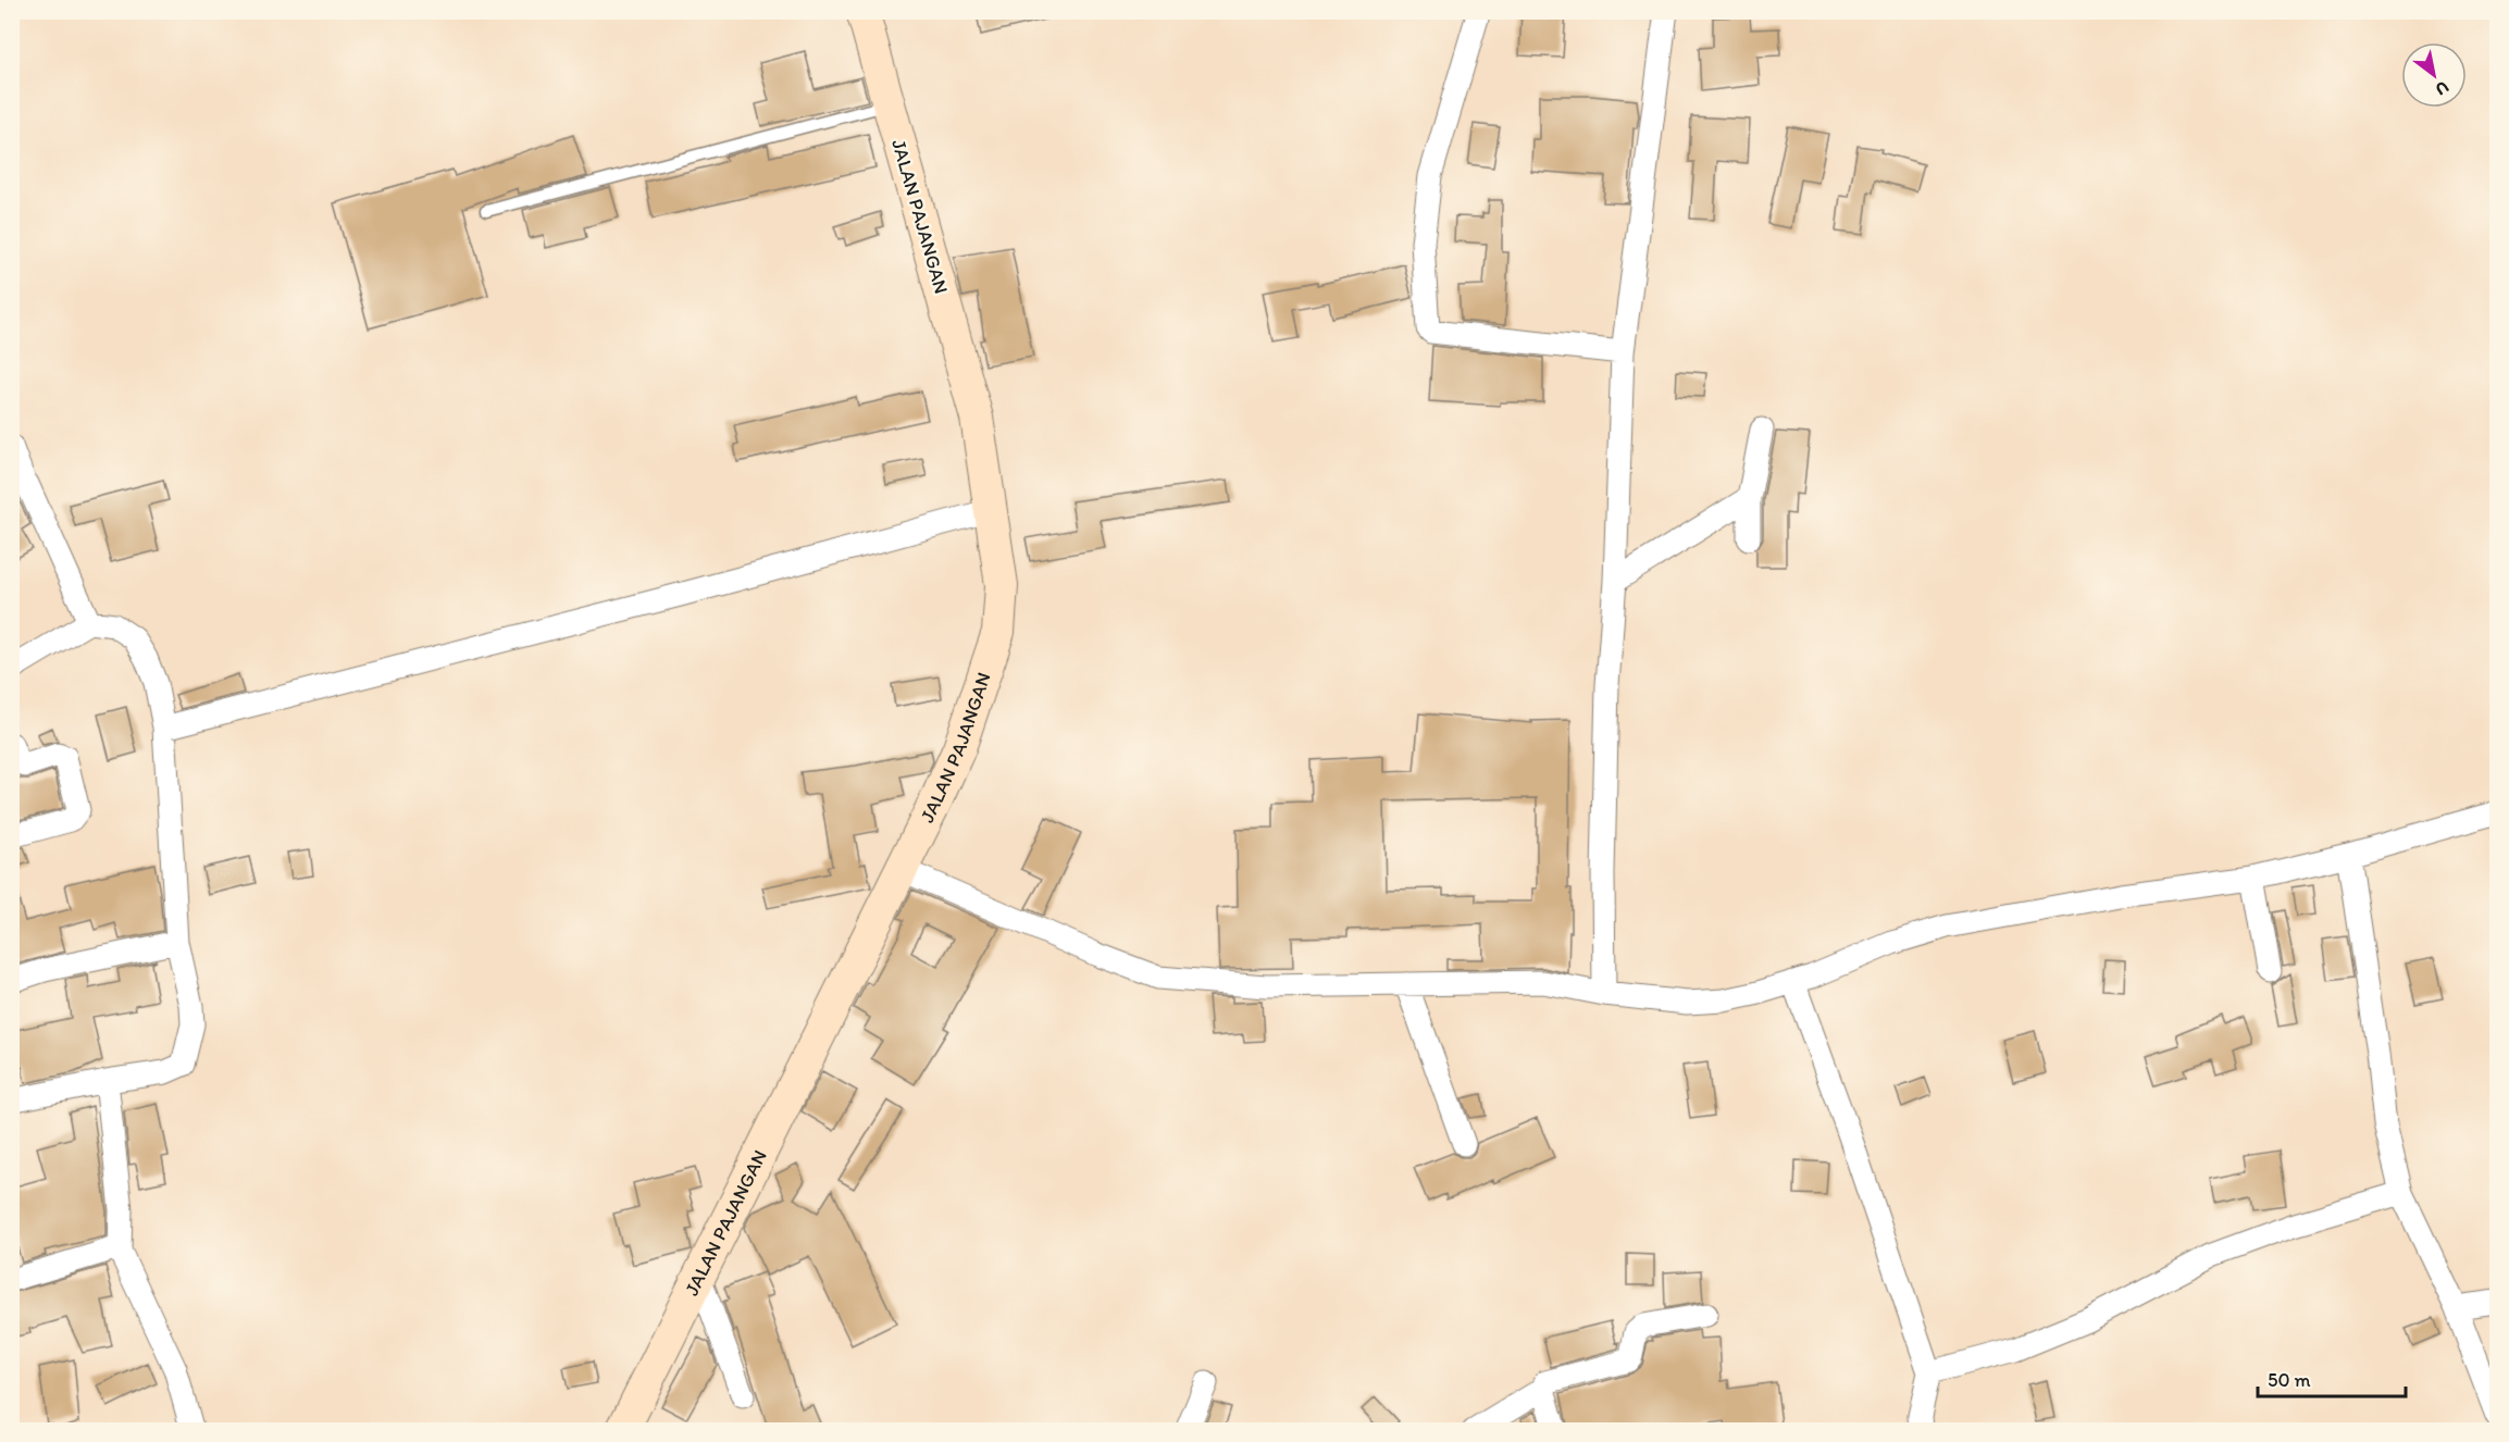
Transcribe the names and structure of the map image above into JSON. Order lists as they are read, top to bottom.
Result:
{
  "streets": {
    "main road": ["JALAN PAJANGAN"]
  },
  "scale_bar": "50 m",
  "north": "bottom right"
}
